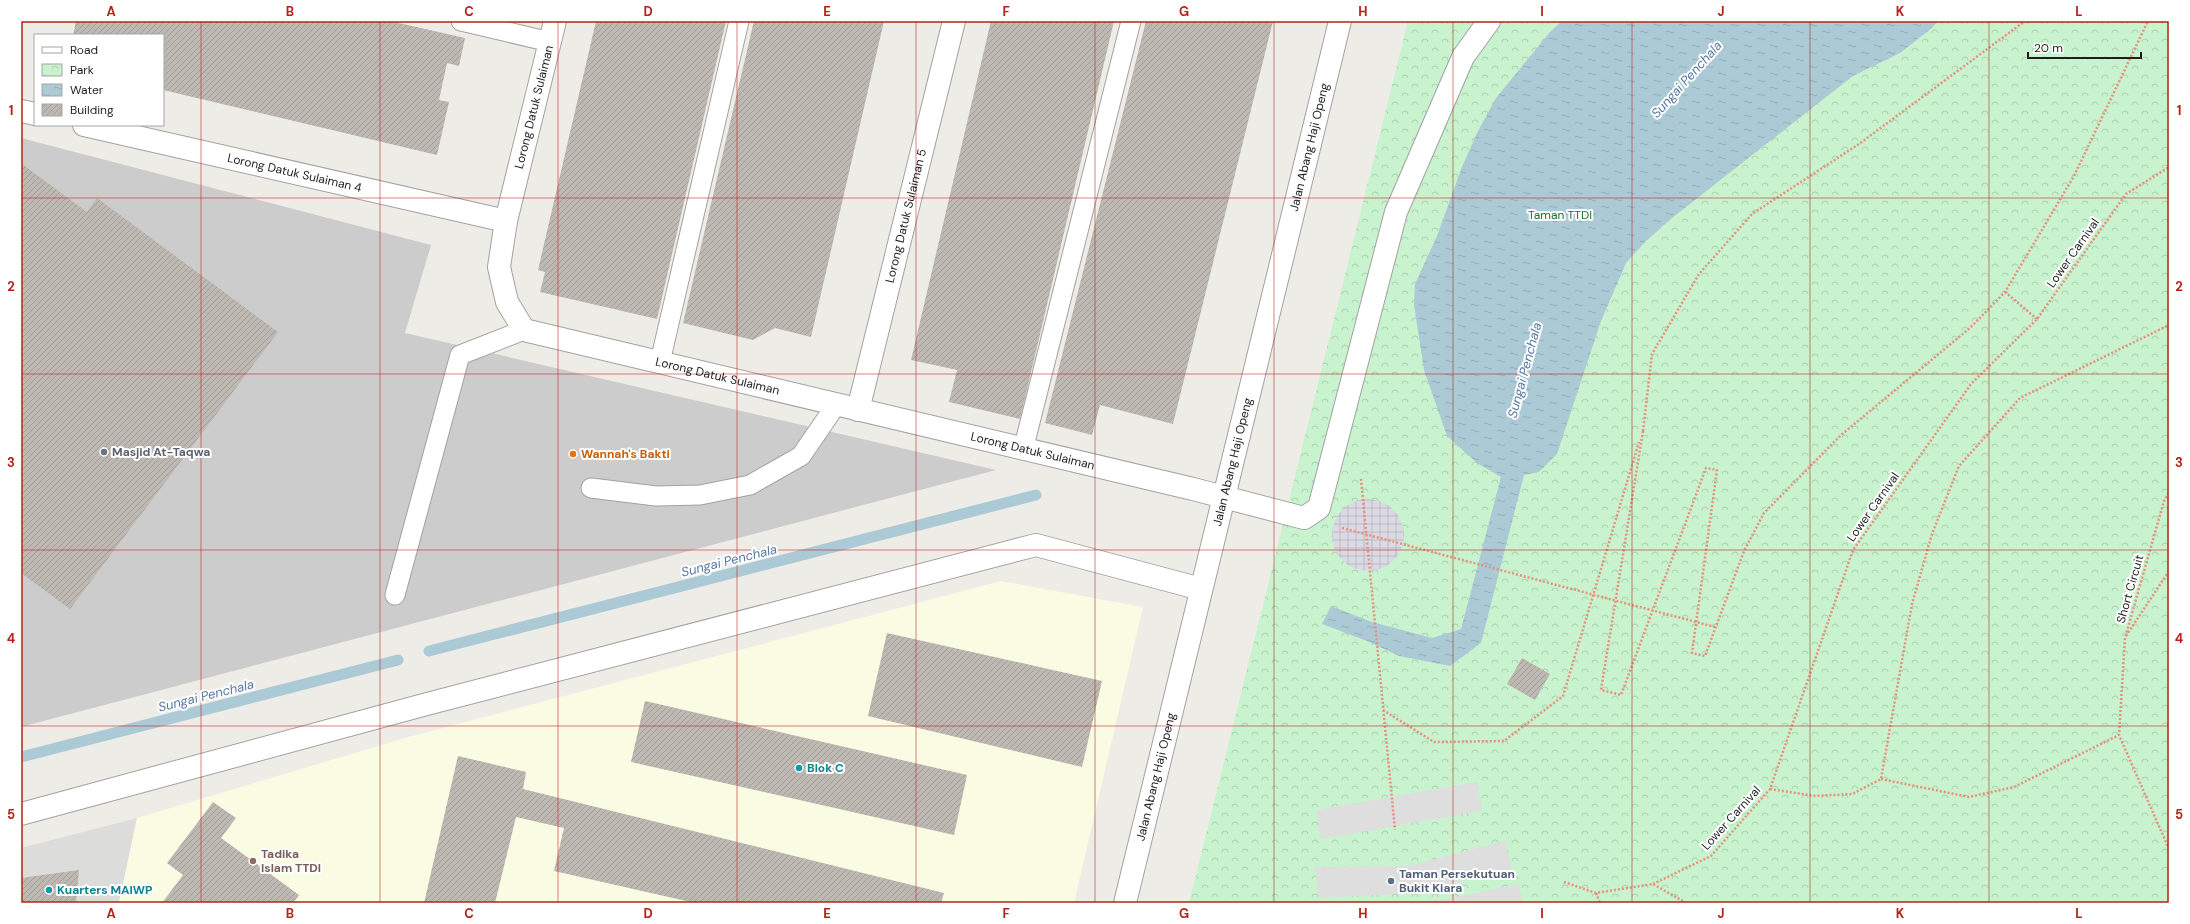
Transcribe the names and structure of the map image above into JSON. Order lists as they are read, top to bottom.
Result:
{
  "streets": {
    "street": [
      "Lorong Datuk Sulaiman",
      "Jalan Abang Haji Openg",
      "Lorong Datuk Sulaiman 4",
      "Lorong Datuk Sulaiman 5"
    ],
    "path": ["Lower Carnival", "Short Circuit"]
  },
  "crossings": [
    ["Lorong Datuk Sulaiman", "Jalan Abang Haji Openg"],
    ["Lorong Datuk Sulaiman", "Lorong Datuk Sulaiman 4"],
    ["Lorong Datuk Sulaiman", "Lorong Datuk Sulaiman 5"]
  ],
  "water": ["Sungai Penchala"],
  "parks": ["Taman TTDI"],
  "places": [
    "Masjid At-Taqwa",
    "Wannah's Bakti",
    "Blok C",
    "Tadika Islam TTDI",
    "Taman Persekutuan Bukit Kiara",
    "Kuarters MAIWP"
  ],
  "legend": [
    "Road",
    "Park",
    "Water",
    "Building"
  ],
  "scale_bar": "20 m",
  "grid": {
    "columns": [
      "A",
      "B",
      "C",
      "D",
      "E",
      "F",
      "G",
      "H",
      "I",
      "J",
      "K",
      "L"
    ],
    "rows": [
      "1",
      "2",
      "3",
      "4",
      "5"
    ]
  }
}
